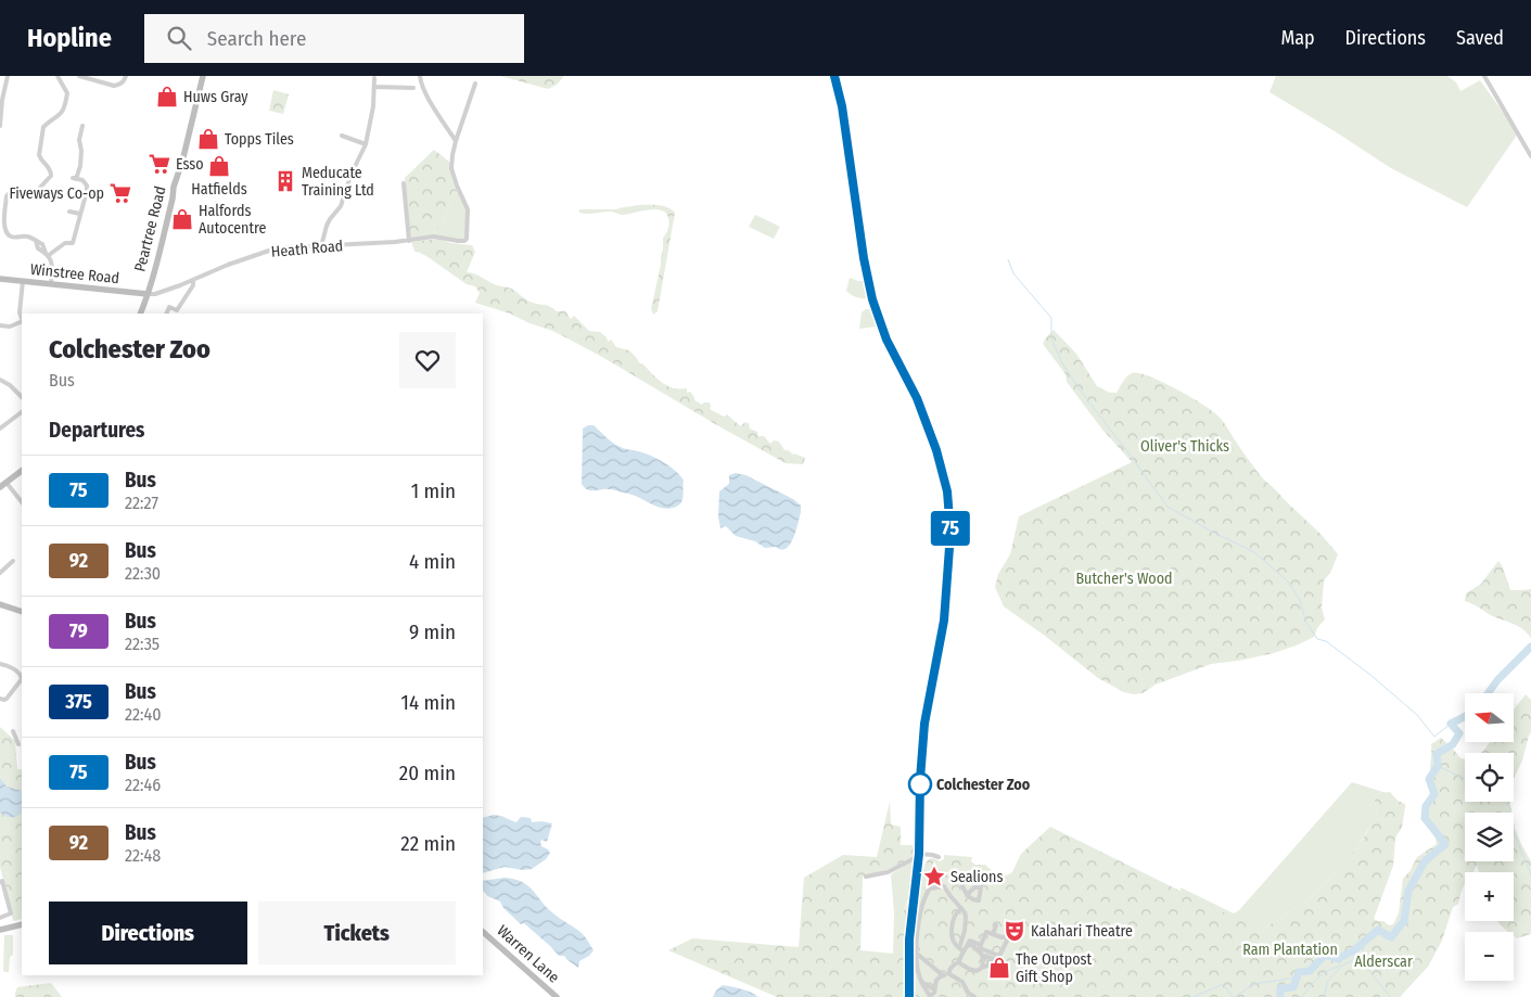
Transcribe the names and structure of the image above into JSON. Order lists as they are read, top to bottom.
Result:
{
  "streets": {
    "main road": ["Peartree Road", "Winstree Road", "Warren Lane"],
    "street": ["Heath Road"]
  },
  "crossings": [
    ["Peartree Road", "Heath Road"],
    ["Peartree Road", "Winstree Road"],
    ["Heath Road", "Winstree Road"]
  ],
  "parks": [
    "Oliver's Thicks",
    "Butcher's Wood",
    "Ram Plantation",
    "Alderscar"
  ],
  "places": {
    "shop": [
      "Huws Gray",
      "Topps Tiles",
      "Hatfields",
      "Halfords Autocentre",
      "The Outpost Gift Shop"
    ],
    "supermarket": ["Esso", "Fiveways Co-op"],
    "building": ["Meducate Training Ltd"],
    "other": ["Colchester Zoo"],
    "place": ["Sealions"],
    "theatre": ["Kalahari Theatre"]
  },
  "lines": ["bus line 75"],
  "north": "left",
  "page": {
    "header": "Hopline",
    "search": "Search here",
    "nav": ["Map", "Directions", "Saved"],
    "on_map": "75",
    "heading": [
      ["Colchester Zoo", "Bus"],
      "Departures"
    ],
    "list": [
      {
        "mark": "75",
        "name": "Bus",
        "note": "22:27",
        "value": "1 min"
      },
      {
        "mark": "92",
        "name": "Bus",
        "note": "22:30",
        "value": "4 min"
      },
      {
        "mark": "79",
        "name": "Bus",
        "note": "22:35",
        "value": "9 min"
      },
      {
        "mark": "375",
        "name": "Bus",
        "note": "22:40",
        "value": "14 min"
      },
      {
        "mark": "75",
        "name": "Bus",
        "note": "22:46",
        "value": "20 min"
      },
      {
        "mark": "92",
        "name": "Bus",
        "note": "22:48",
        "value": "22 min"
      }
    ],
    "map_buttons": ["+", "−"],
    "buttons": ["Directions", "Tickets"]
  }
}
